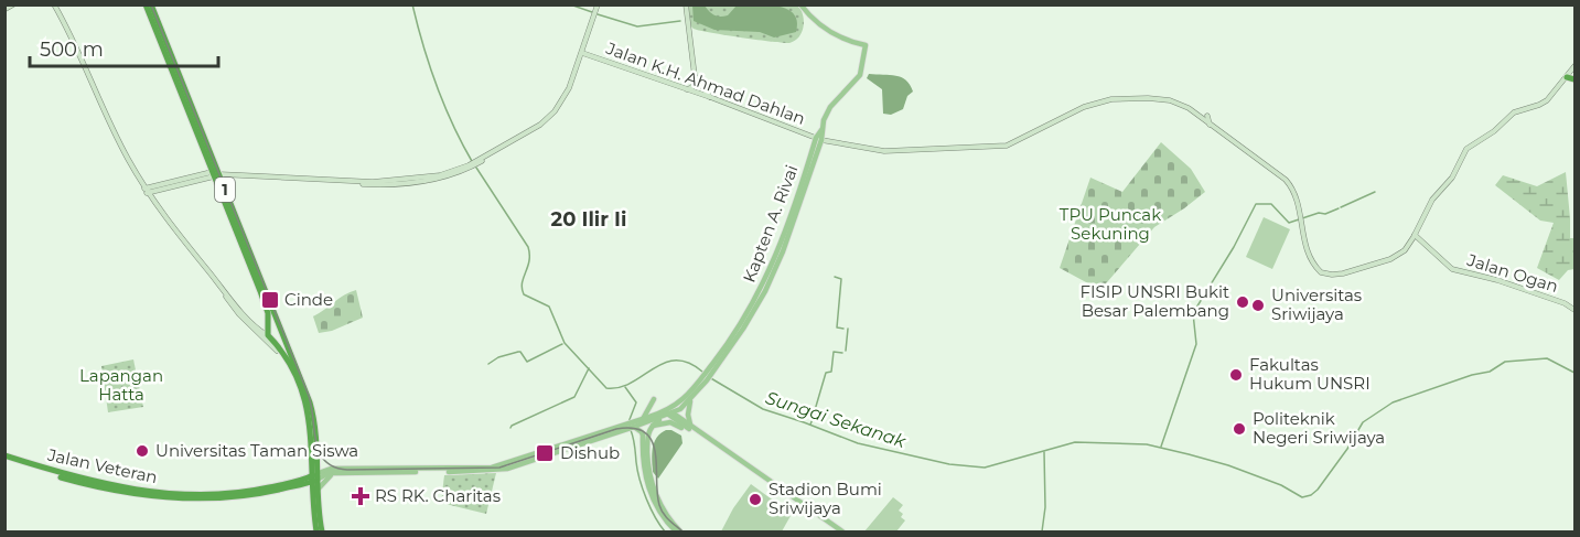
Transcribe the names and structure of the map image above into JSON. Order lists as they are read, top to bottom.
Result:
{
  "streets": {
    "highway": ["1", "Jalan Veteran"],
    "main road": ["Jalan K.H. Ahmad Dahlan", "Kapten A. Rivai", "Jalan Ogan"]
  },
  "crossings": [
    ["Jalan K.H. Ahmad Dahlan", "Kapten A. Rivai"],
    ["1", "Jalan Veteran"]
  ],
  "districts": ["20 Ilir Ii"],
  "water": ["Sungai Sekanak"],
  "parks": ["TPU Puncak Sekuning", "Lapangan Hatta"],
  "places": {
    "transit": ["Cinde", "Dishub"],
    "other": [
      "FISIP UNSRI Bukit Besar Palembang",
      "Universitas Sriwijaya",
      "Fakultas Hukum UNSRI",
      "Politeknik Negeri Sriwijaya",
      "Universitas Taman Siswa",
      "Stadion Bumi Sriwijaya"
    ],
    "health": ["RS RK. Charitas"]
  },
  "scale_bar": "500 m"
}
